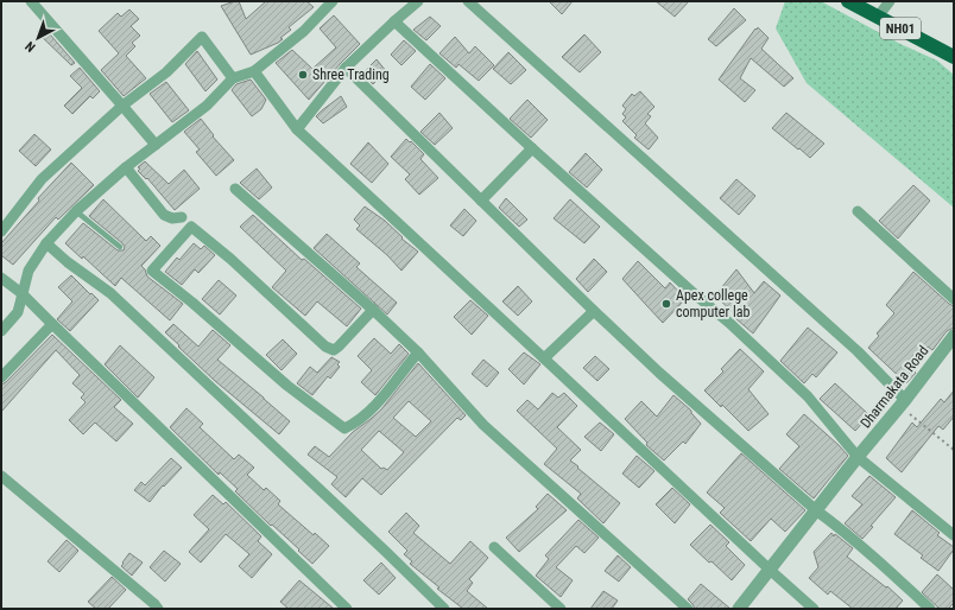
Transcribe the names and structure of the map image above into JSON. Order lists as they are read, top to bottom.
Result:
{
  "streets": {
    "highway": ["NH01"],
    "street": ["Dharmakata Road"]
  },
  "places": ["Shree Trading", "Apex college computer lab"],
  "north": "bottom left"
}
